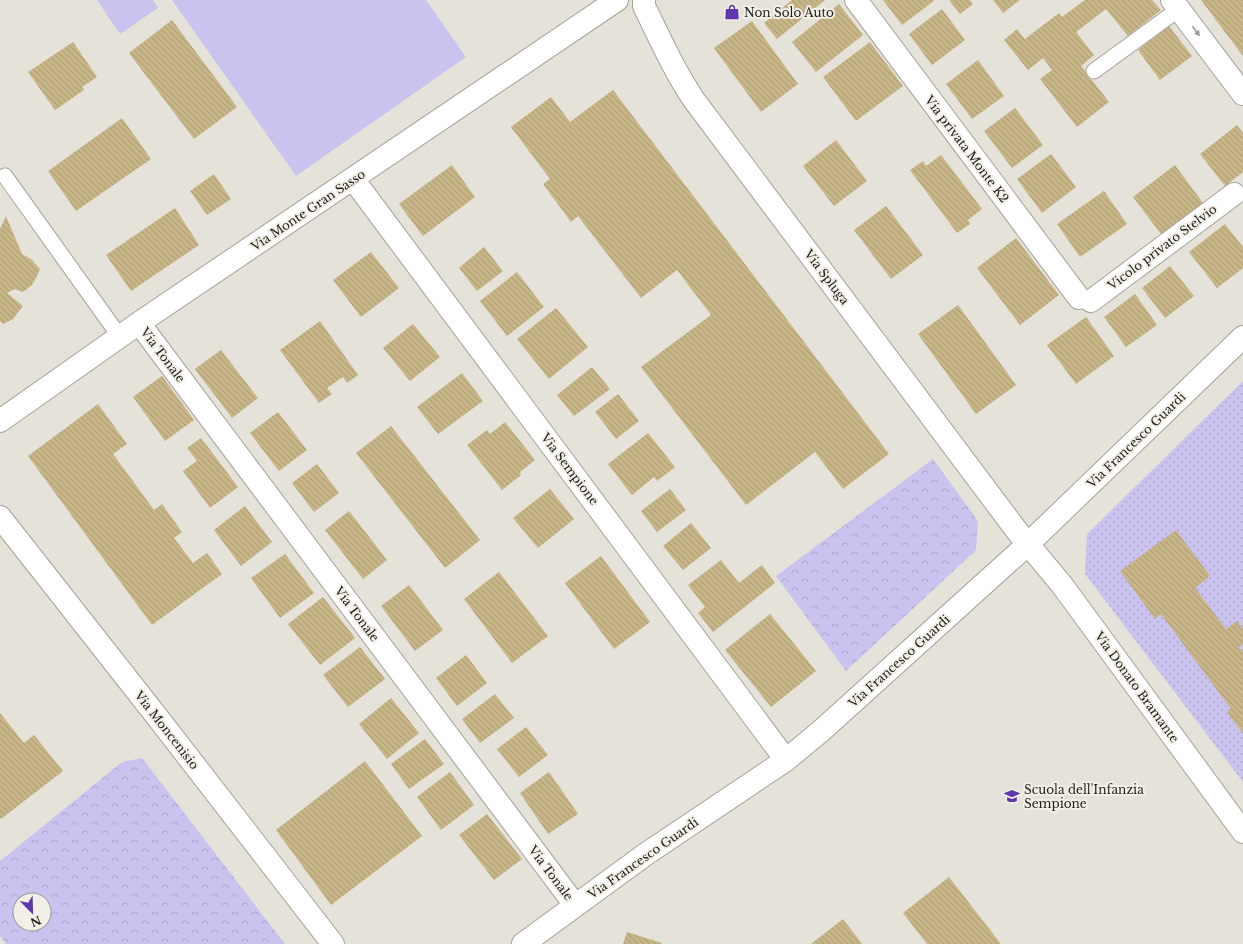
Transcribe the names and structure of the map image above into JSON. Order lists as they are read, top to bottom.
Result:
{
  "streets": {
    "street": [
      "Via privata Monte K2",
      "Via Monte Gran Sasso",
      "Vicolo privato Stelvio",
      "Via Spluga",
      "Via Tonale",
      "Via Francesco Guardi",
      "Via Sempione",
      "Via Donato Bramante",
      "Via Moncenisio"
    ]
  },
  "crossings": [
    ["Via privata Monte K2", "Vicolo privato Stelvio"],
    ["Via Monte Gran Sasso", "Via Tonale"],
    ["Via Monte Gran Sasso", "Via Sempione"],
    ["Via Spluga", "Via Francesco Guardi"],
    ["Via Spluga", "Via Donato Bramante"],
    ["Via Tonale", "Via Francesco Guardi"],
    ["Via Francesco Guardi", "Via Sempione"],
    ["Via Francesco Guardi", "Via Donato Bramante"]
  ],
  "places": {
    "shop": ["Non Solo Auto"],
    "school or university": ["Scuola dell'Infanzia Sempione"]
  },
  "north": "bottom right"
}
